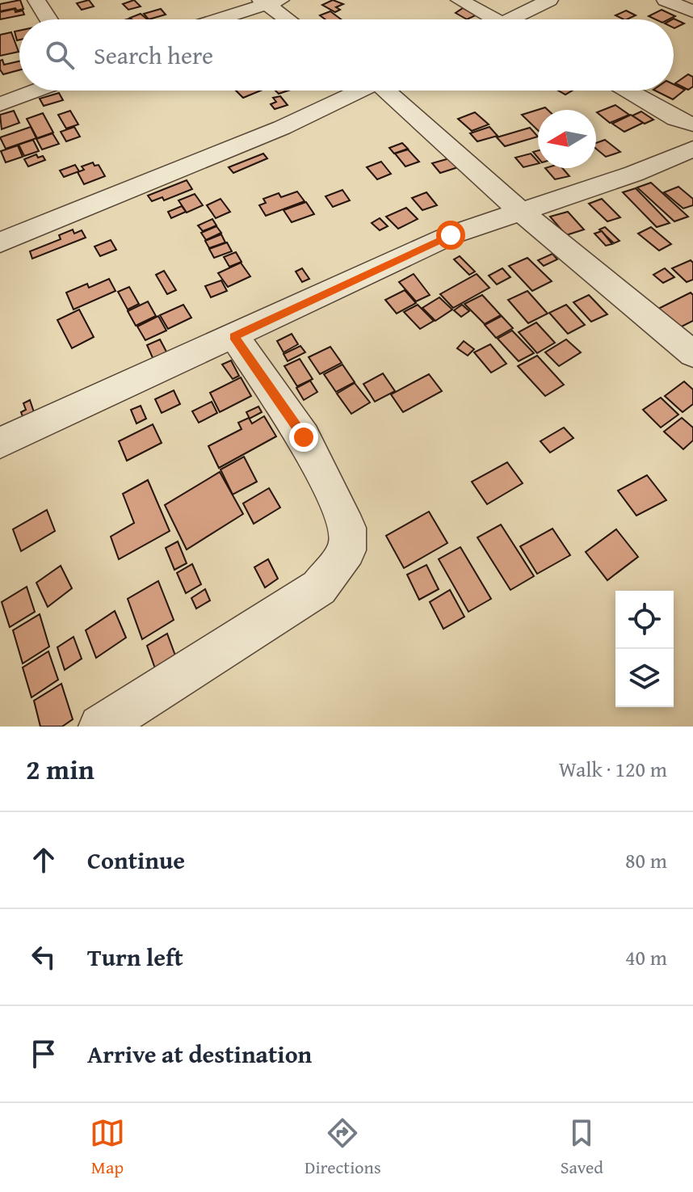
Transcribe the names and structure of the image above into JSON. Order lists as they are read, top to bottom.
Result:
{
  "north": "left",
  "page": {
    "search": "Search here",
    "heading": ["2 min", "Walk · 120 m"],
    "list": [
      ["Continue", "80 m"],
      ["Turn left", "40 m"],
      "Arrive at destination"
    ],
    "nav": ["Map", "Directions", "Saved"]
  }
}
